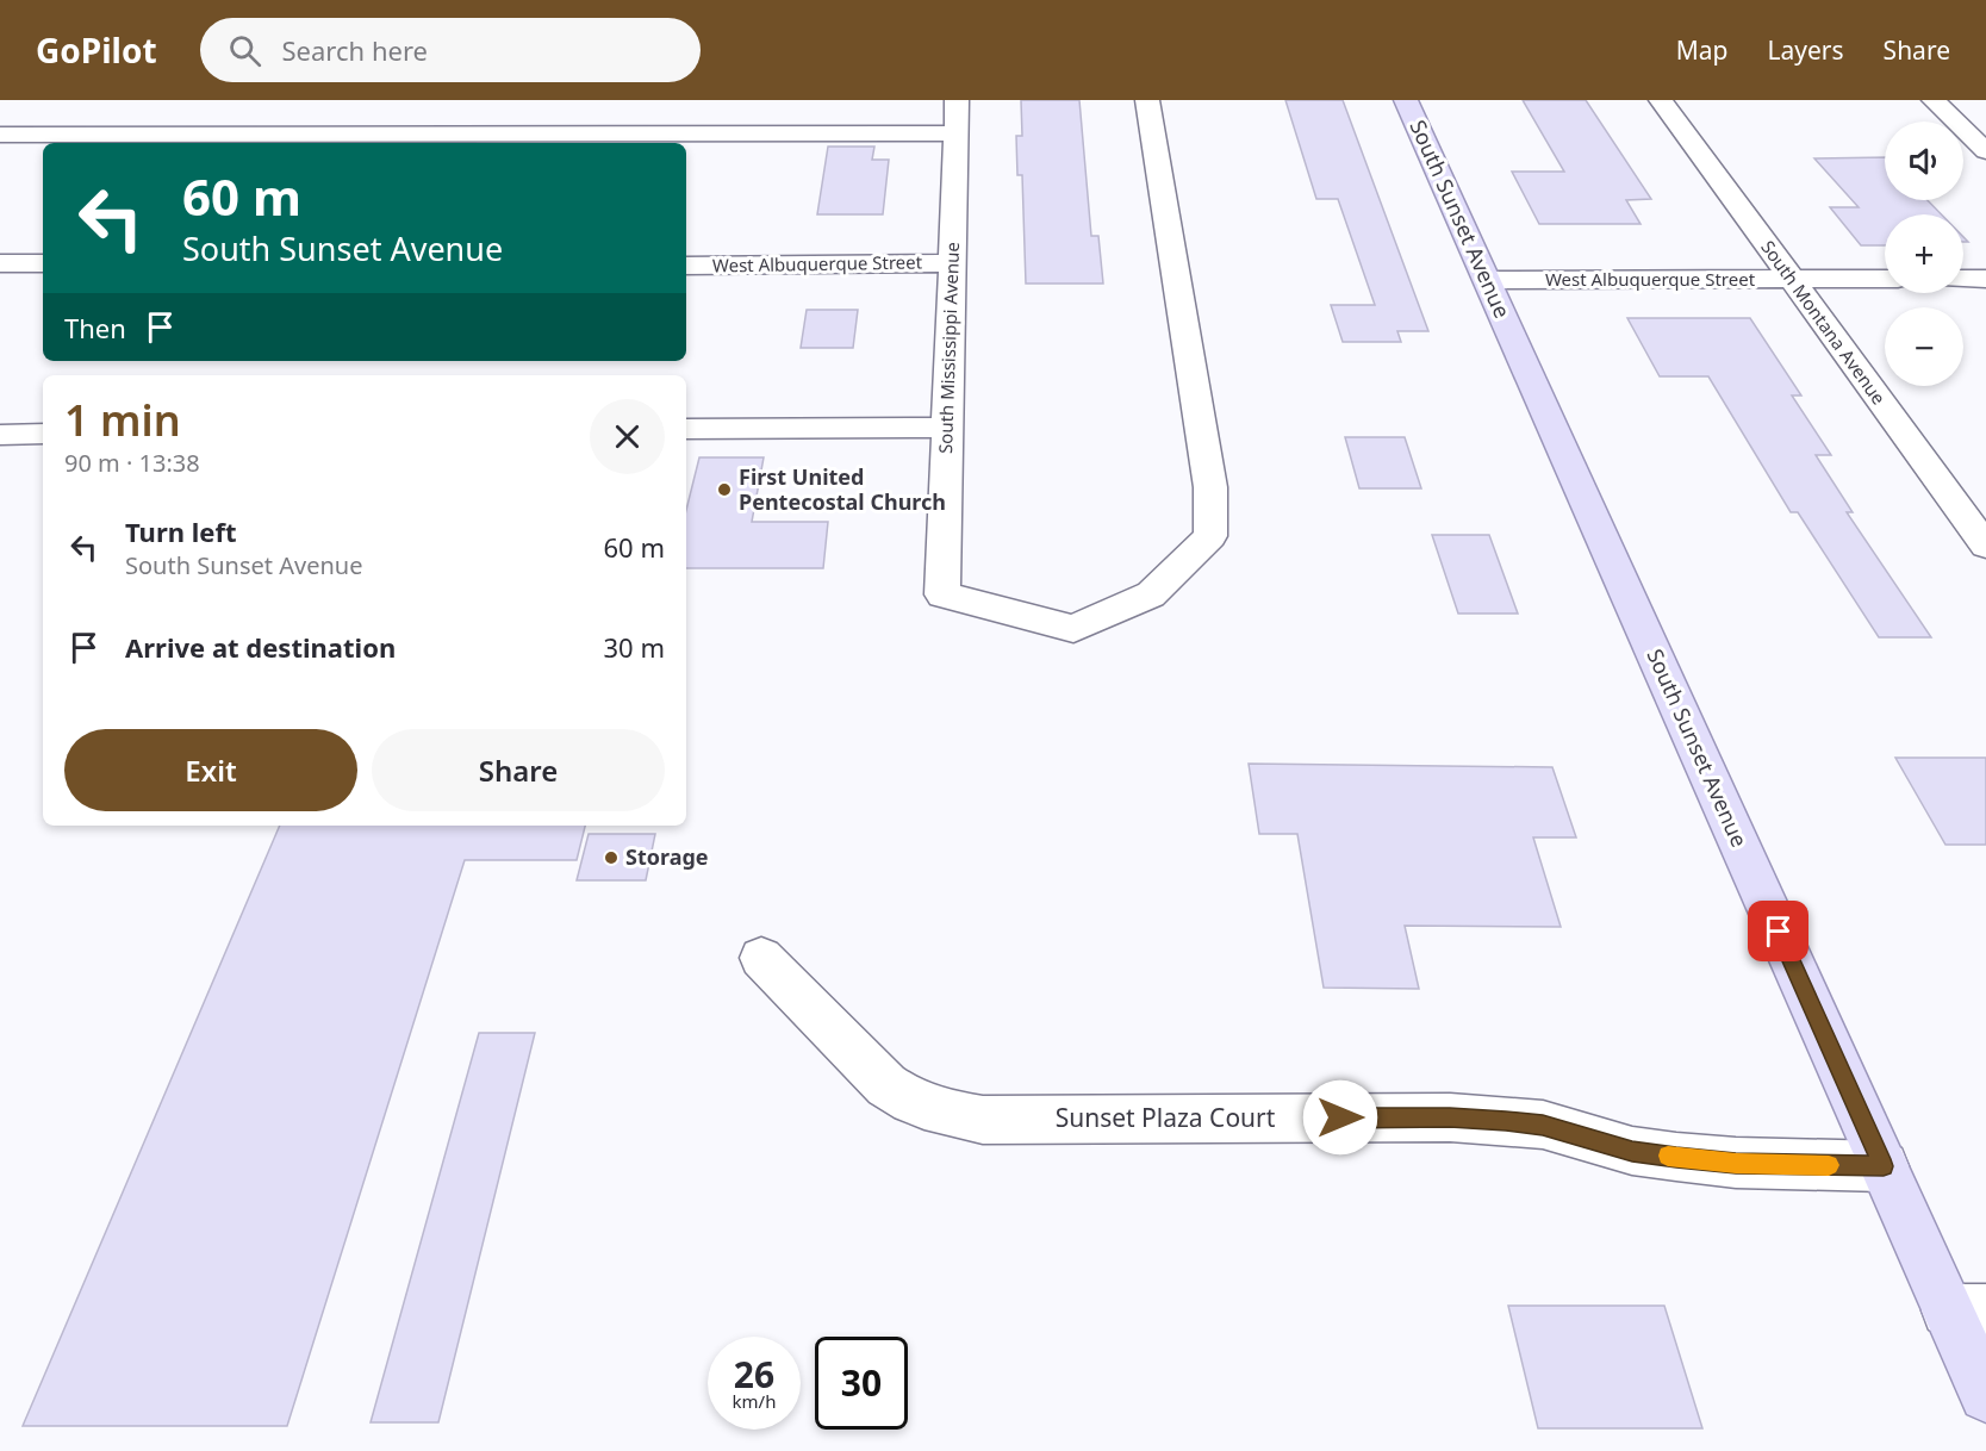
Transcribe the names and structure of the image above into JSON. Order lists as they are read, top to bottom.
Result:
{
  "streets": {
    "main road": ["South Sunset Avenue"],
    "street": [
      "West Albuquerque Street",
      "South Montana Avenue",
      "South Mississippi Avenue",
      "Sunset Plaza Court"
    ]
  },
  "crossings": [
    ["South Sunset Avenue", "West Albuquerque Street"],
    ["South Sunset Avenue", "Sunset Plaza Court"],
    ["West Albuquerque Street", "South Montana Avenue"],
    ["West Albuquerque Street", "South Mississippi Avenue"]
  ],
  "places": ["First United Pentecostal Church", "Storage"],
  "page": {
    "header": "GoPilot",
    "search": "Search here",
    "nav": ["Map", "Layers", "Share"],
    "map_buttons": ["+", "−"],
    "turn": ["60 m", "South Sunset Avenue"],
    "then": "Then",
    "heading": ["1 min", "90 m · 13:38"],
    "list": [
      {
        "name": "Turn left",
        "note": "South Sunset Avenue",
        "value": "60 m"
      },
      {
        "name": "Arrive at destination",
        "value": "30 m"
      }
    ],
    "buttons": ["Exit", "Share"],
    "speed": "26 km/h",
    "limit": "30"
  }
}
